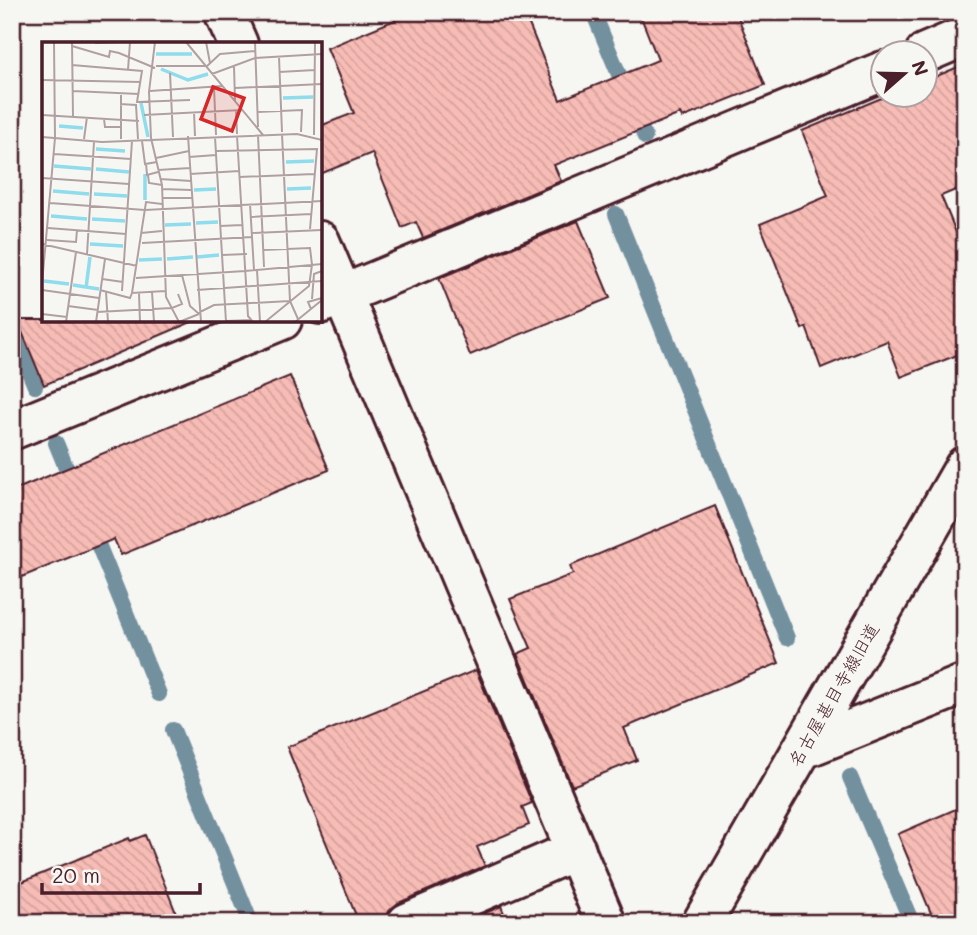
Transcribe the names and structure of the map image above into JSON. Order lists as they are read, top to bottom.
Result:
{
  "streets": {
    "street": ["名古屋甚目寺線旧道"]
  },
  "scale_bar": "20 m",
  "north": "right"
}
